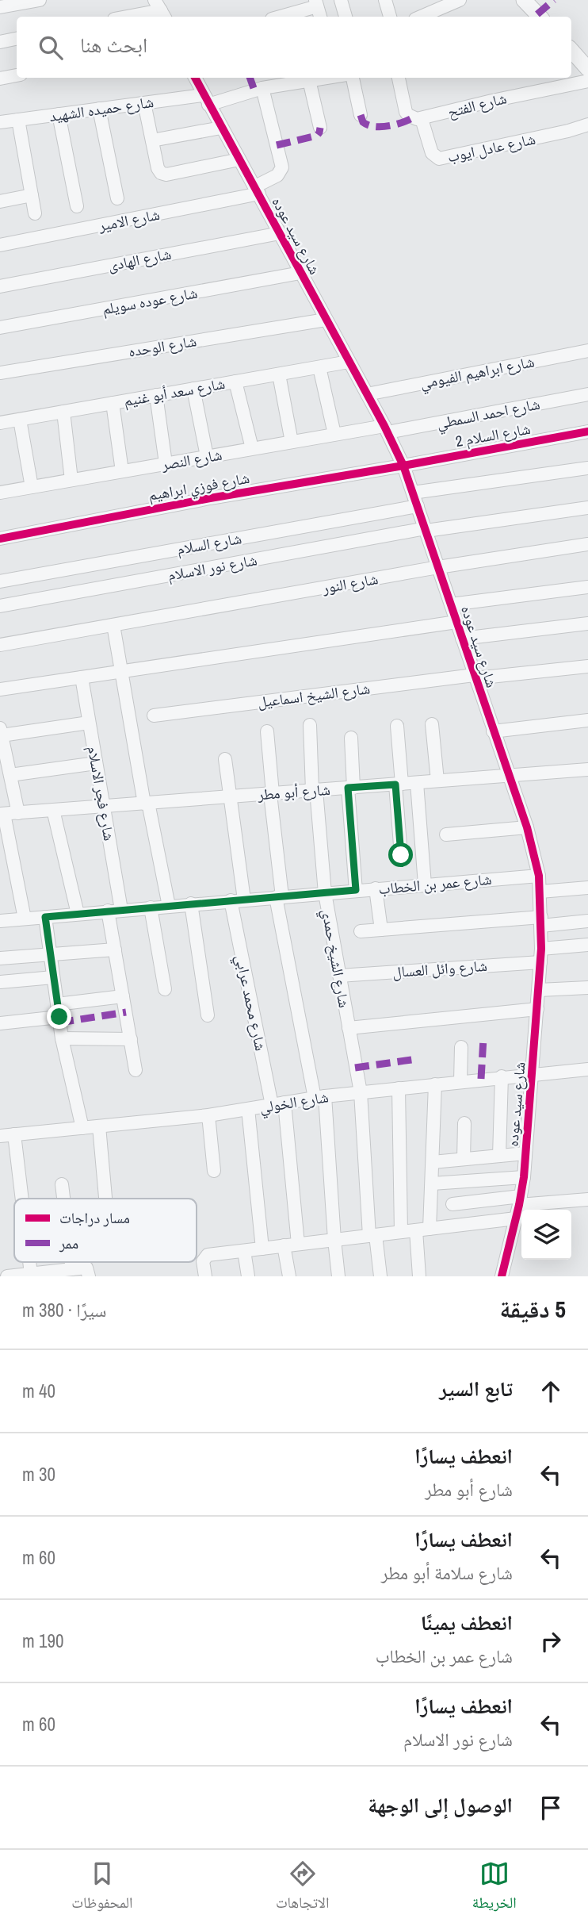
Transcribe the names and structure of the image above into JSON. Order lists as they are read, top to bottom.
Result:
{
  "streets": {
    "street": [
      "شارع الفتح",
      "شارع حميده الشهيد",
      "شارع عادل ايوب",
      "شارع الامير",
      "شارع سيد عوده",
      "شارع الهادى",
      "شارع عوده سويلم",
      "شارع الوحده",
      "شارع ابراهيم الفيومي",
      "شارع سعد أبو غنيم",
      "شارع احمد السمطي",
      "شارع السلام 2",
      "شارع النصر",
      "شارع فوزي ابراهيم",
      "شارع السلام",
      "شارع نور الاسلام",
      "شارع النور",
      "شارع الشيخ اسماعيل",
      "شارع أبو مطر",
      "شارع فجر الاسلام",
      "شارع عمر بن الخطاب",
      "شارع الشيخ حمدي",
      "شارع وائل العسال",
      "شارع محمد عرابي",
      "شارع الخولي"
    ]
  },
  "crossings": [
    ["شارع الفتح", "شارع عادل ايوب"],
    ["شارع حميده الشهيد", "شارع الامير"],
    ["شارع حميده الشهيد", "شارع سيد عوده"],
    ["شارع الامير", "شارع سيد عوده"],
    ["شارع سيد عوده", "شارع الهادى"],
    ["شارع سيد عوده", "شارع عوده سويلم"],
    ["شارع سيد عوده", "شارع الوحده"],
    ["شارع سيد عوده", "شارع ابراهيم الفيومي"],
    ["شارع سيد عوده", "شارع سعد أبو غنيم"],
    ["شارع سيد عوده", "شارع احمد السمطي"],
    ["شارع سيد عوده", "شارع السلام 2"],
    ["شارع سيد عوده", "شارع النصر"],
    ["شارع سيد عوده", "شارع فوزي ابراهيم"],
    ["شارع سيد عوده", "شارع السلام"],
    ["شارع سيد عوده", "شارع نور الاسلام"],
    ["شارع سيد عوده", "شارع النور"],
    ["شارع سيد عوده", "شارع الشيخ اسماعيل"],
    ["شارع سيد عوده", "شارع أبو مطر"],
    ["شارع سيد عوده", "شارع عمر بن الخطاب"],
    ["شارع سيد عوده", "شارع وائل العسال"],
    ["شارع سيد عوده", "شارع الخولي"],
    ["شارع احمد السمطي", "شارع النصر"],
    ["شارع السلام 2", "شارع فوزي ابراهيم"],
    ["شارع أبو مطر", "شارع فجر الاسلام"],
    ["شارع أبو مطر", "شارع الشيخ حمدي"],
    ["شارع فجر الاسلام", "شارع عمر بن الخطاب"],
    ["شارع عمر بن الخطاب", "شارع الشيخ حمدي"],
    ["شارع عمر بن الخطاب", "شارع محمد عرابي"],
    ["شارع الشيخ حمدي", "شارع وائل العسال"],
    ["شارع الشيخ حمدي", "شارع الخولي"],
    ["شارع محمد عرابي", "شارع الخولي"]
  ],
  "legend": ["مسار دراجات", "ممر"],
  "page": {
    "search": "ابحث هنا",
    "heading": ["5 دقيقة", "سيرًا · 380 m"],
    "list": [
      ["تابع السير", "40 m"],
      ["انعطف يسارًا", "شارع أبو مطر", "30 m"],
      ["انعطف يسارًا", "شارع سلامة أبو مطر", "60 m"],
      ["انعطف يمينًا", "شارع عمر بن الخطاب", "190 m"],
      ["انعطف يسارًا", "شارع نور الاسلام", "60 m"],
      "الوصول إلى الوجهة"
    ],
    "nav": ["الخريطة", "الاتجاهات", "المحفوظات"]
  }
}
